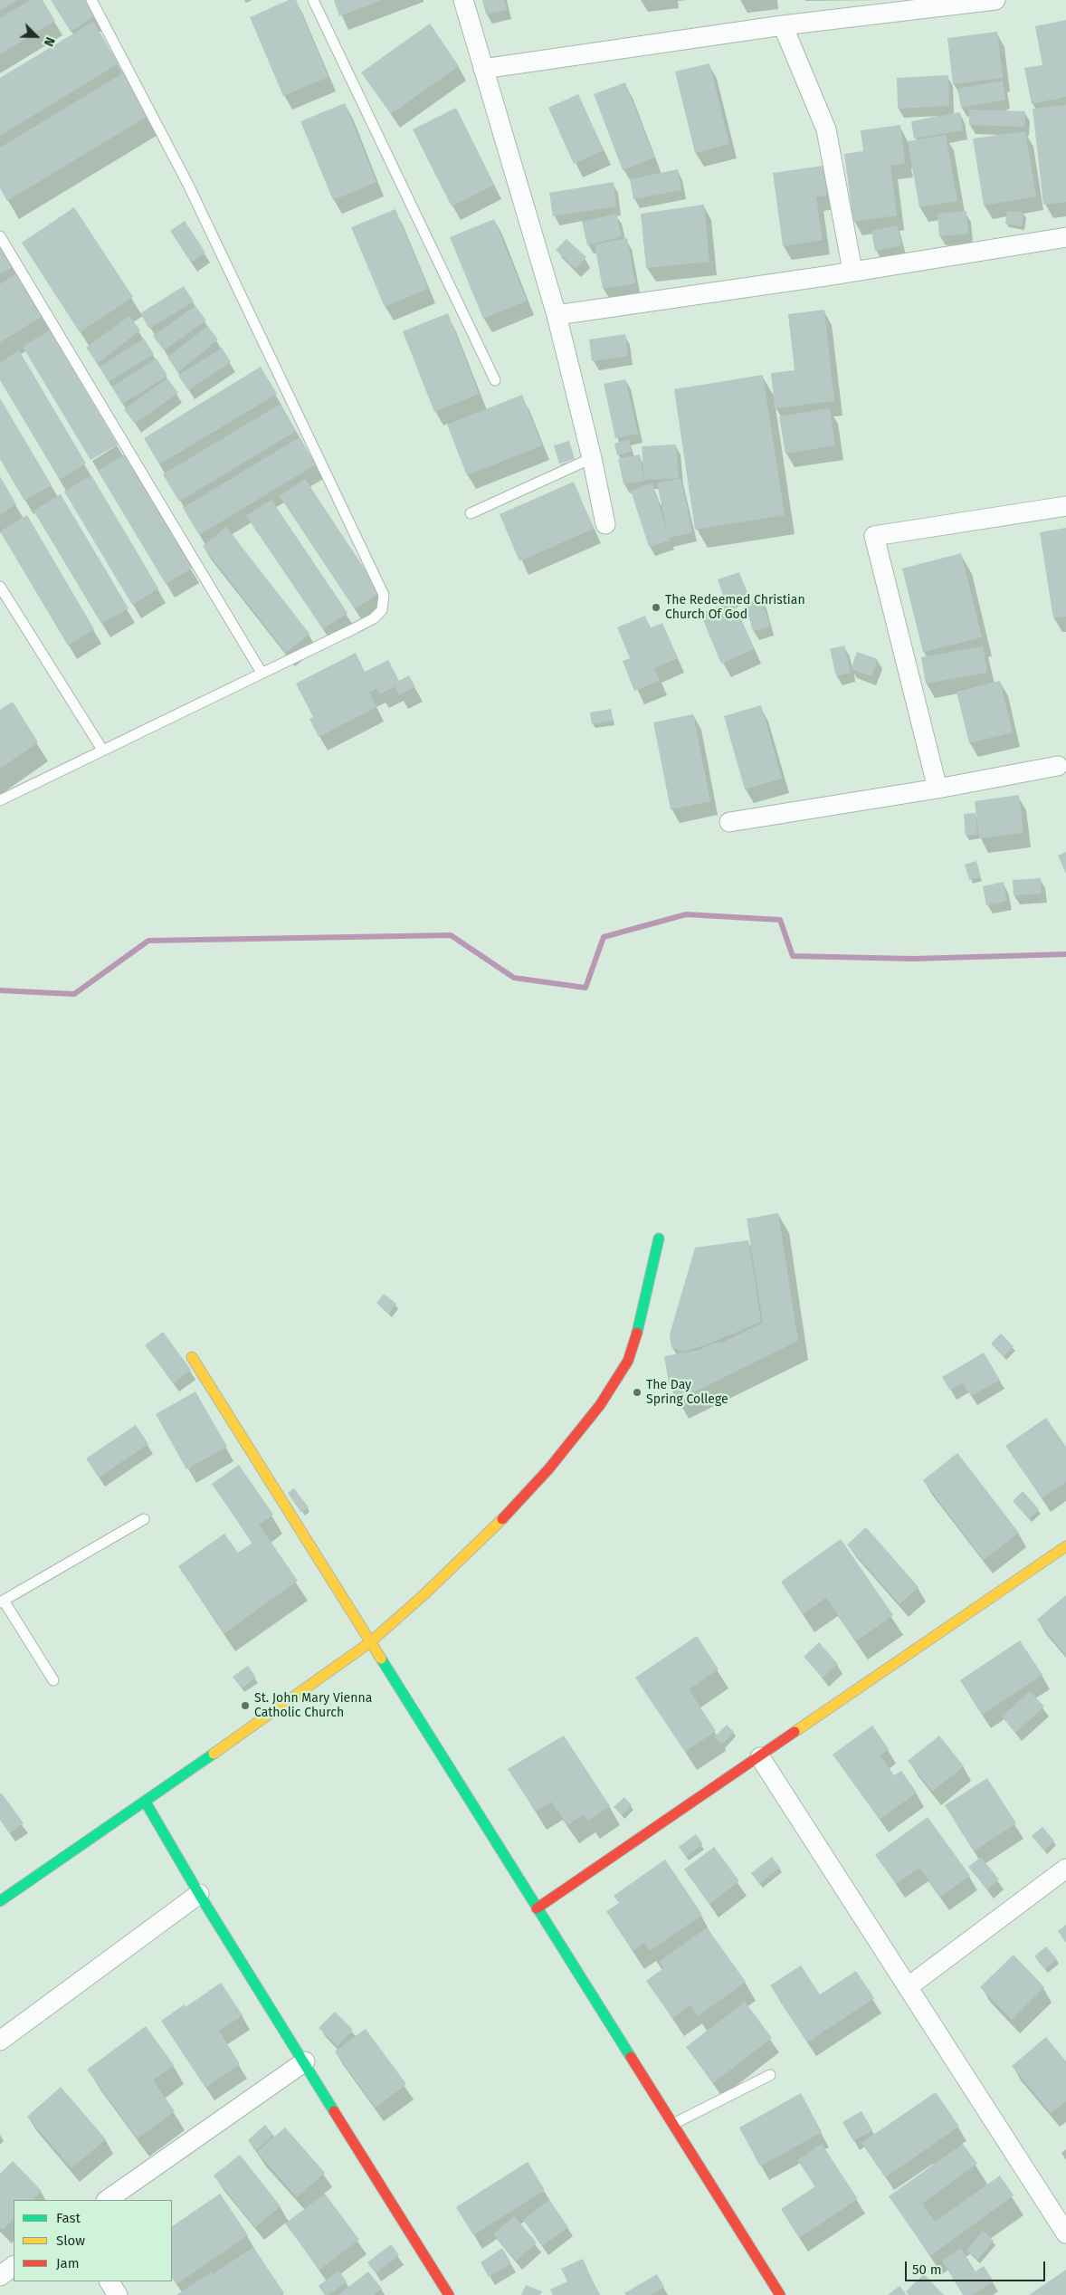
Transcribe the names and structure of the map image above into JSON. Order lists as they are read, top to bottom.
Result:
{
  "places": ["The Redeemed Christian Church Of God", "The Day Spring College", "St. John Mary Vienna Catholic Church"],
  "legend": ["Fast", "Slow", "Jam"],
  "scale_bar": "50 m",
  "north": "bottom right"
}
